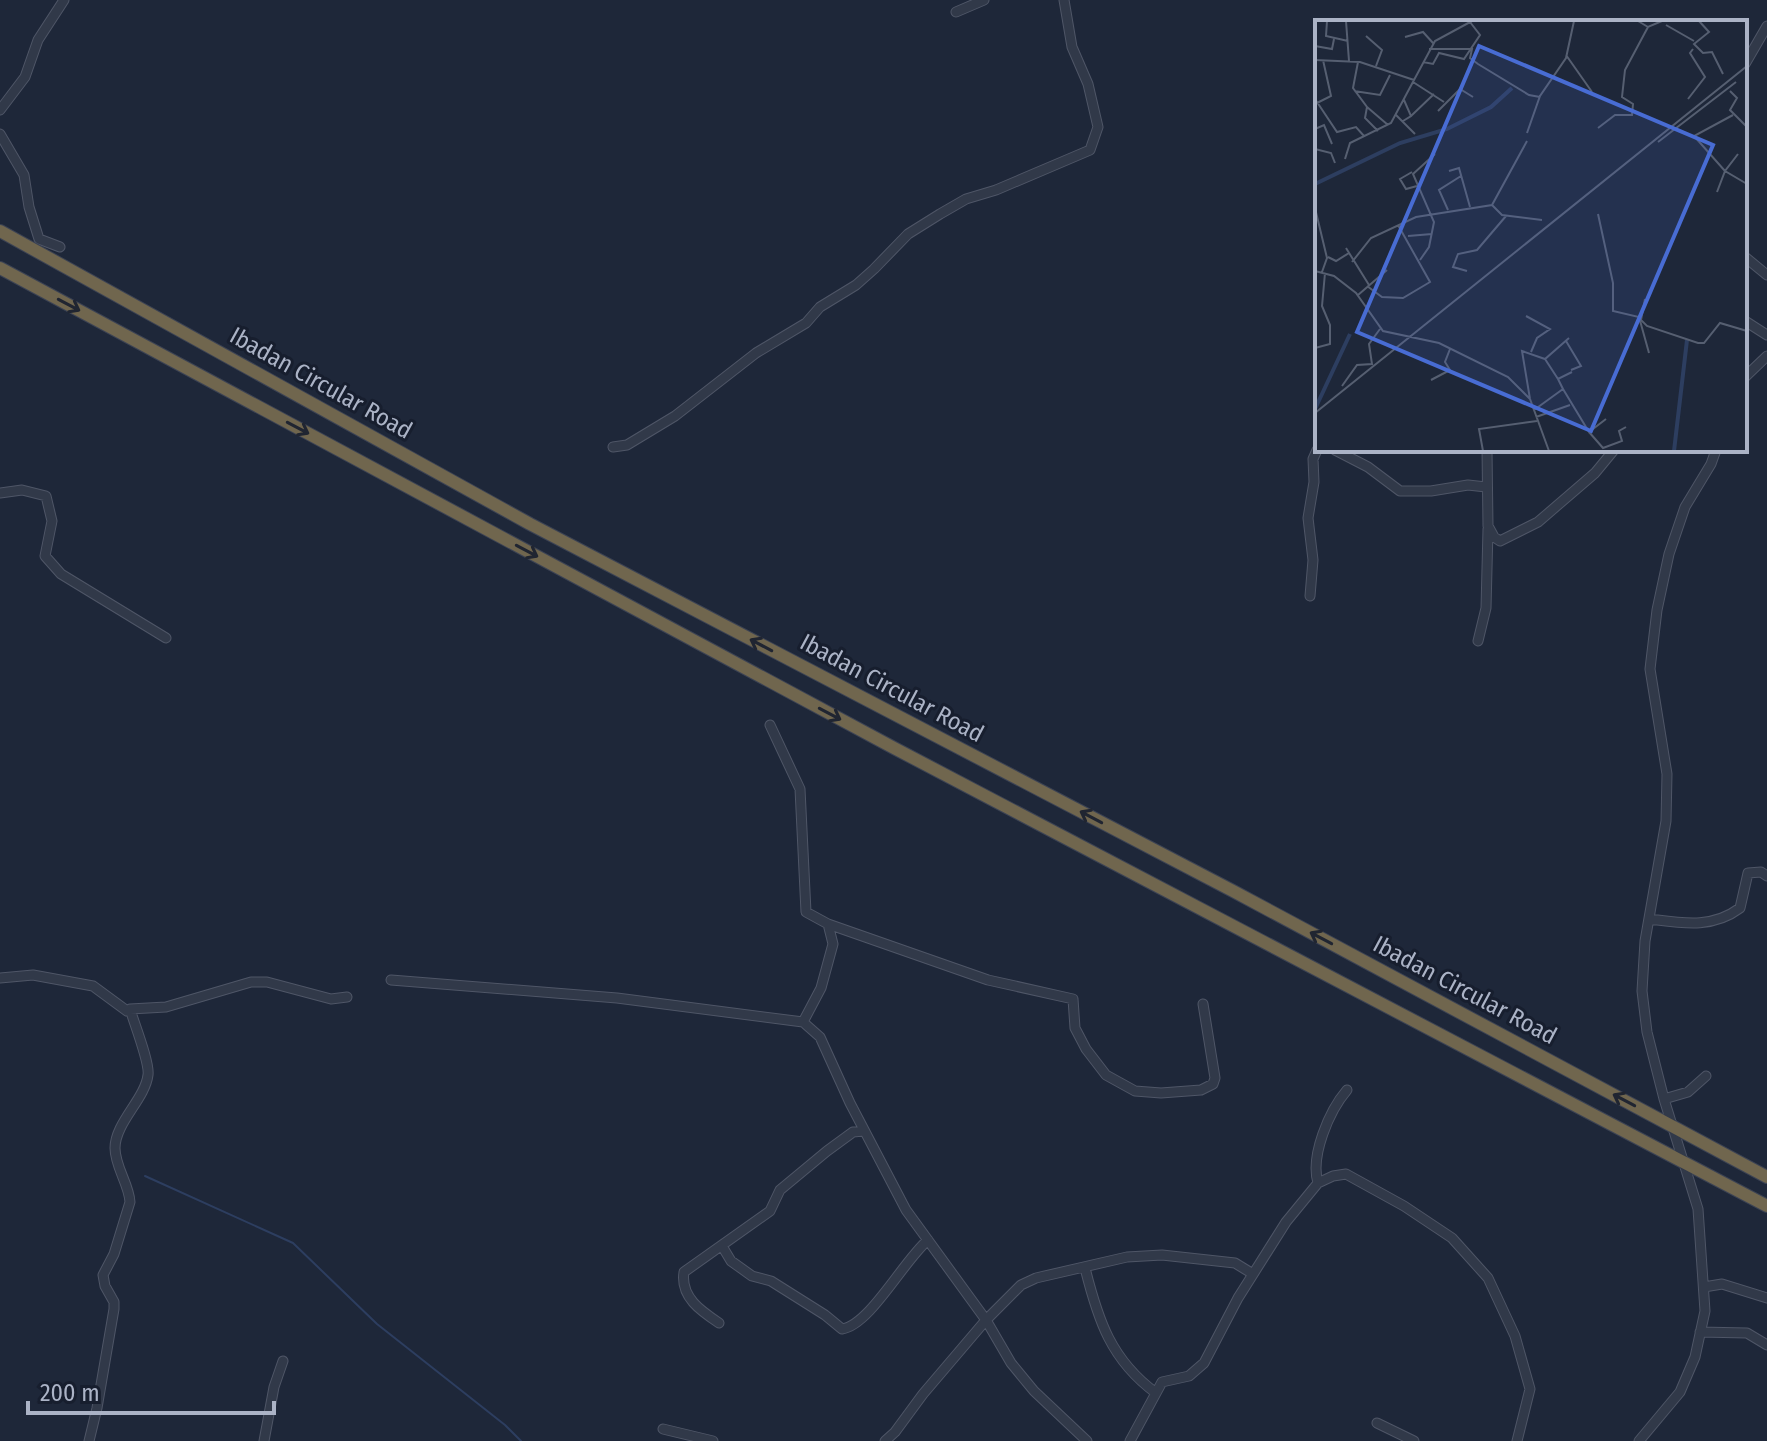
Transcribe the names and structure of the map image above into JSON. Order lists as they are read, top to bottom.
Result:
{
  "streets": {
    "highway": ["Ibadan Circular Road"]
  },
  "scale_bar": "200 m"
}
